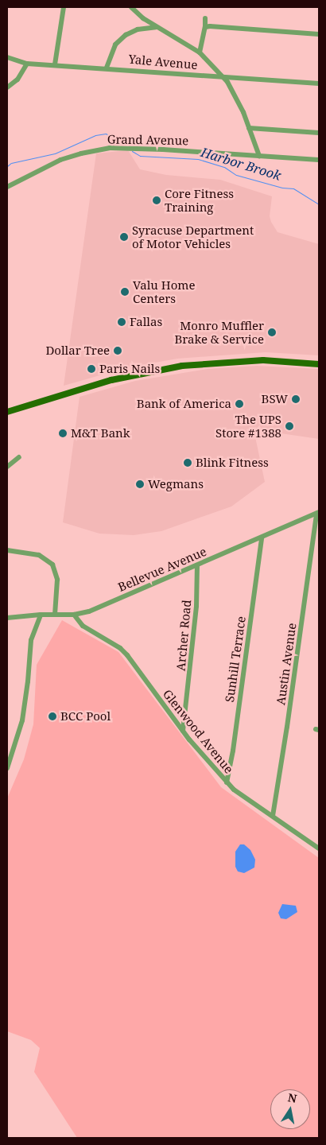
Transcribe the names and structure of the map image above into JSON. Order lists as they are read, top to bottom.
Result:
{
  "streets": {
    "street": [
      "Yale Avenue",
      "Grand Avenue",
      "Bellevue Avenue",
      "Archer Road",
      "Sunhill Terrace",
      "Austin Avenue",
      "Glenwood Avenue"
    ]
  },
  "crossings": [
    ["Bellevue Avenue", "Archer Road"],
    ["Bellevue Avenue", "Sunhill Terrace"],
    ["Bellevue Avenue", "Austin Avenue"],
    ["Bellevue Avenue", "Glenwood Avenue"],
    ["Archer Road", "Glenwood Avenue"],
    ["Sunhill Terrace", "Glenwood Avenue"],
    ["Austin Avenue", "Glenwood Avenue"]
  ],
  "water": ["Harbor Brook"],
  "places": [
    "Core Fitness Training",
    "Syracuse Department of Motor Vehicles",
    "Valu Home Centers",
    "Fallas",
    "Monro Muffler Brake & Service",
    "Dollar Tree",
    "Paris Nails",
    "BSW",
    "Bank of America",
    "The UPS Store #1388",
    "M&T Bank",
    "Blink Fitness",
    "Wegmans",
    "BCC Pool"
  ],
  "north": "top"
}
